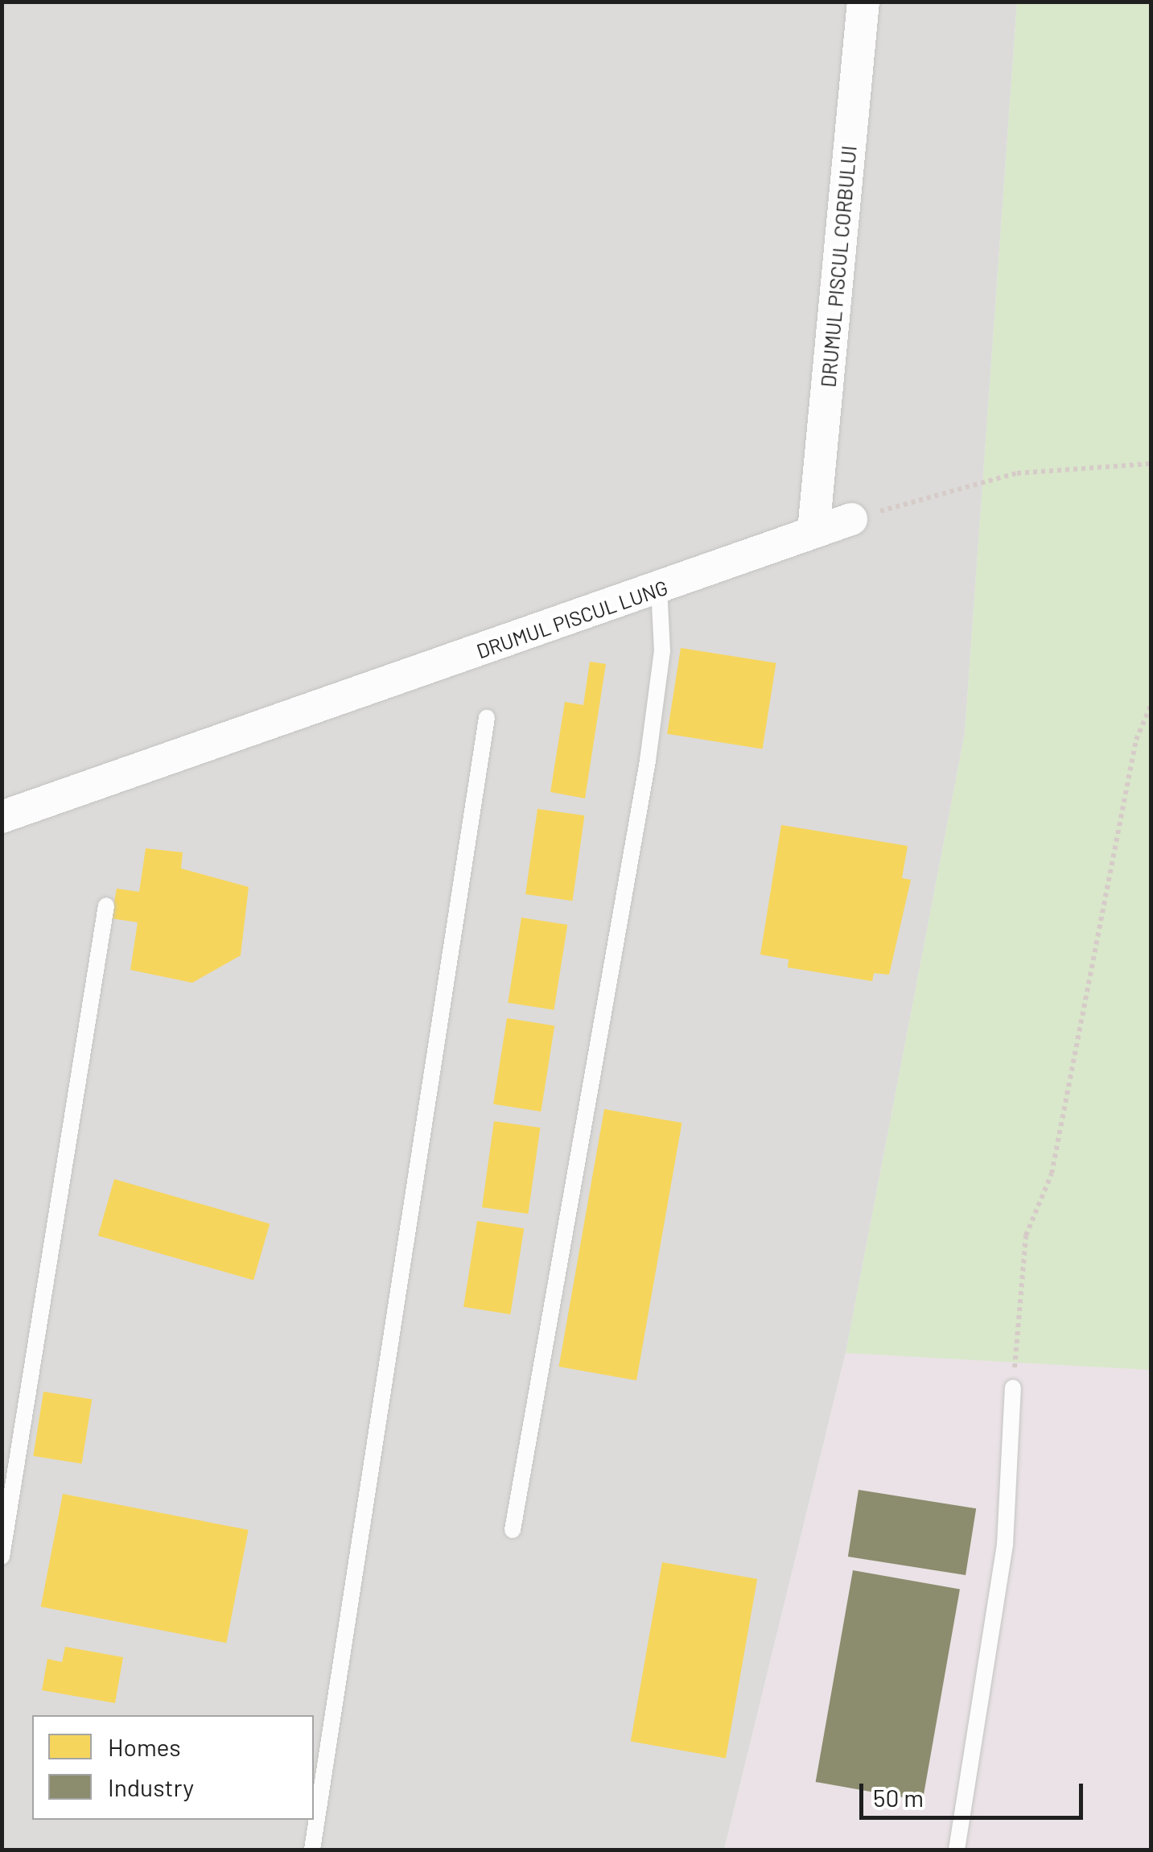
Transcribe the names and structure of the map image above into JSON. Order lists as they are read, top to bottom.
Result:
{
  "streets": {
    "street": ["DRUMUL PISCUL CORBULUI", "DRUMUL PISCUL LUNG"]
  },
  "crossings": [
    ["DRUMUL PISCUL CORBULUI", "DRUMUL PISCUL LUNG"]
  ],
  "legend": ["Homes", "Industry"],
  "scale_bar": "50 m"
}
